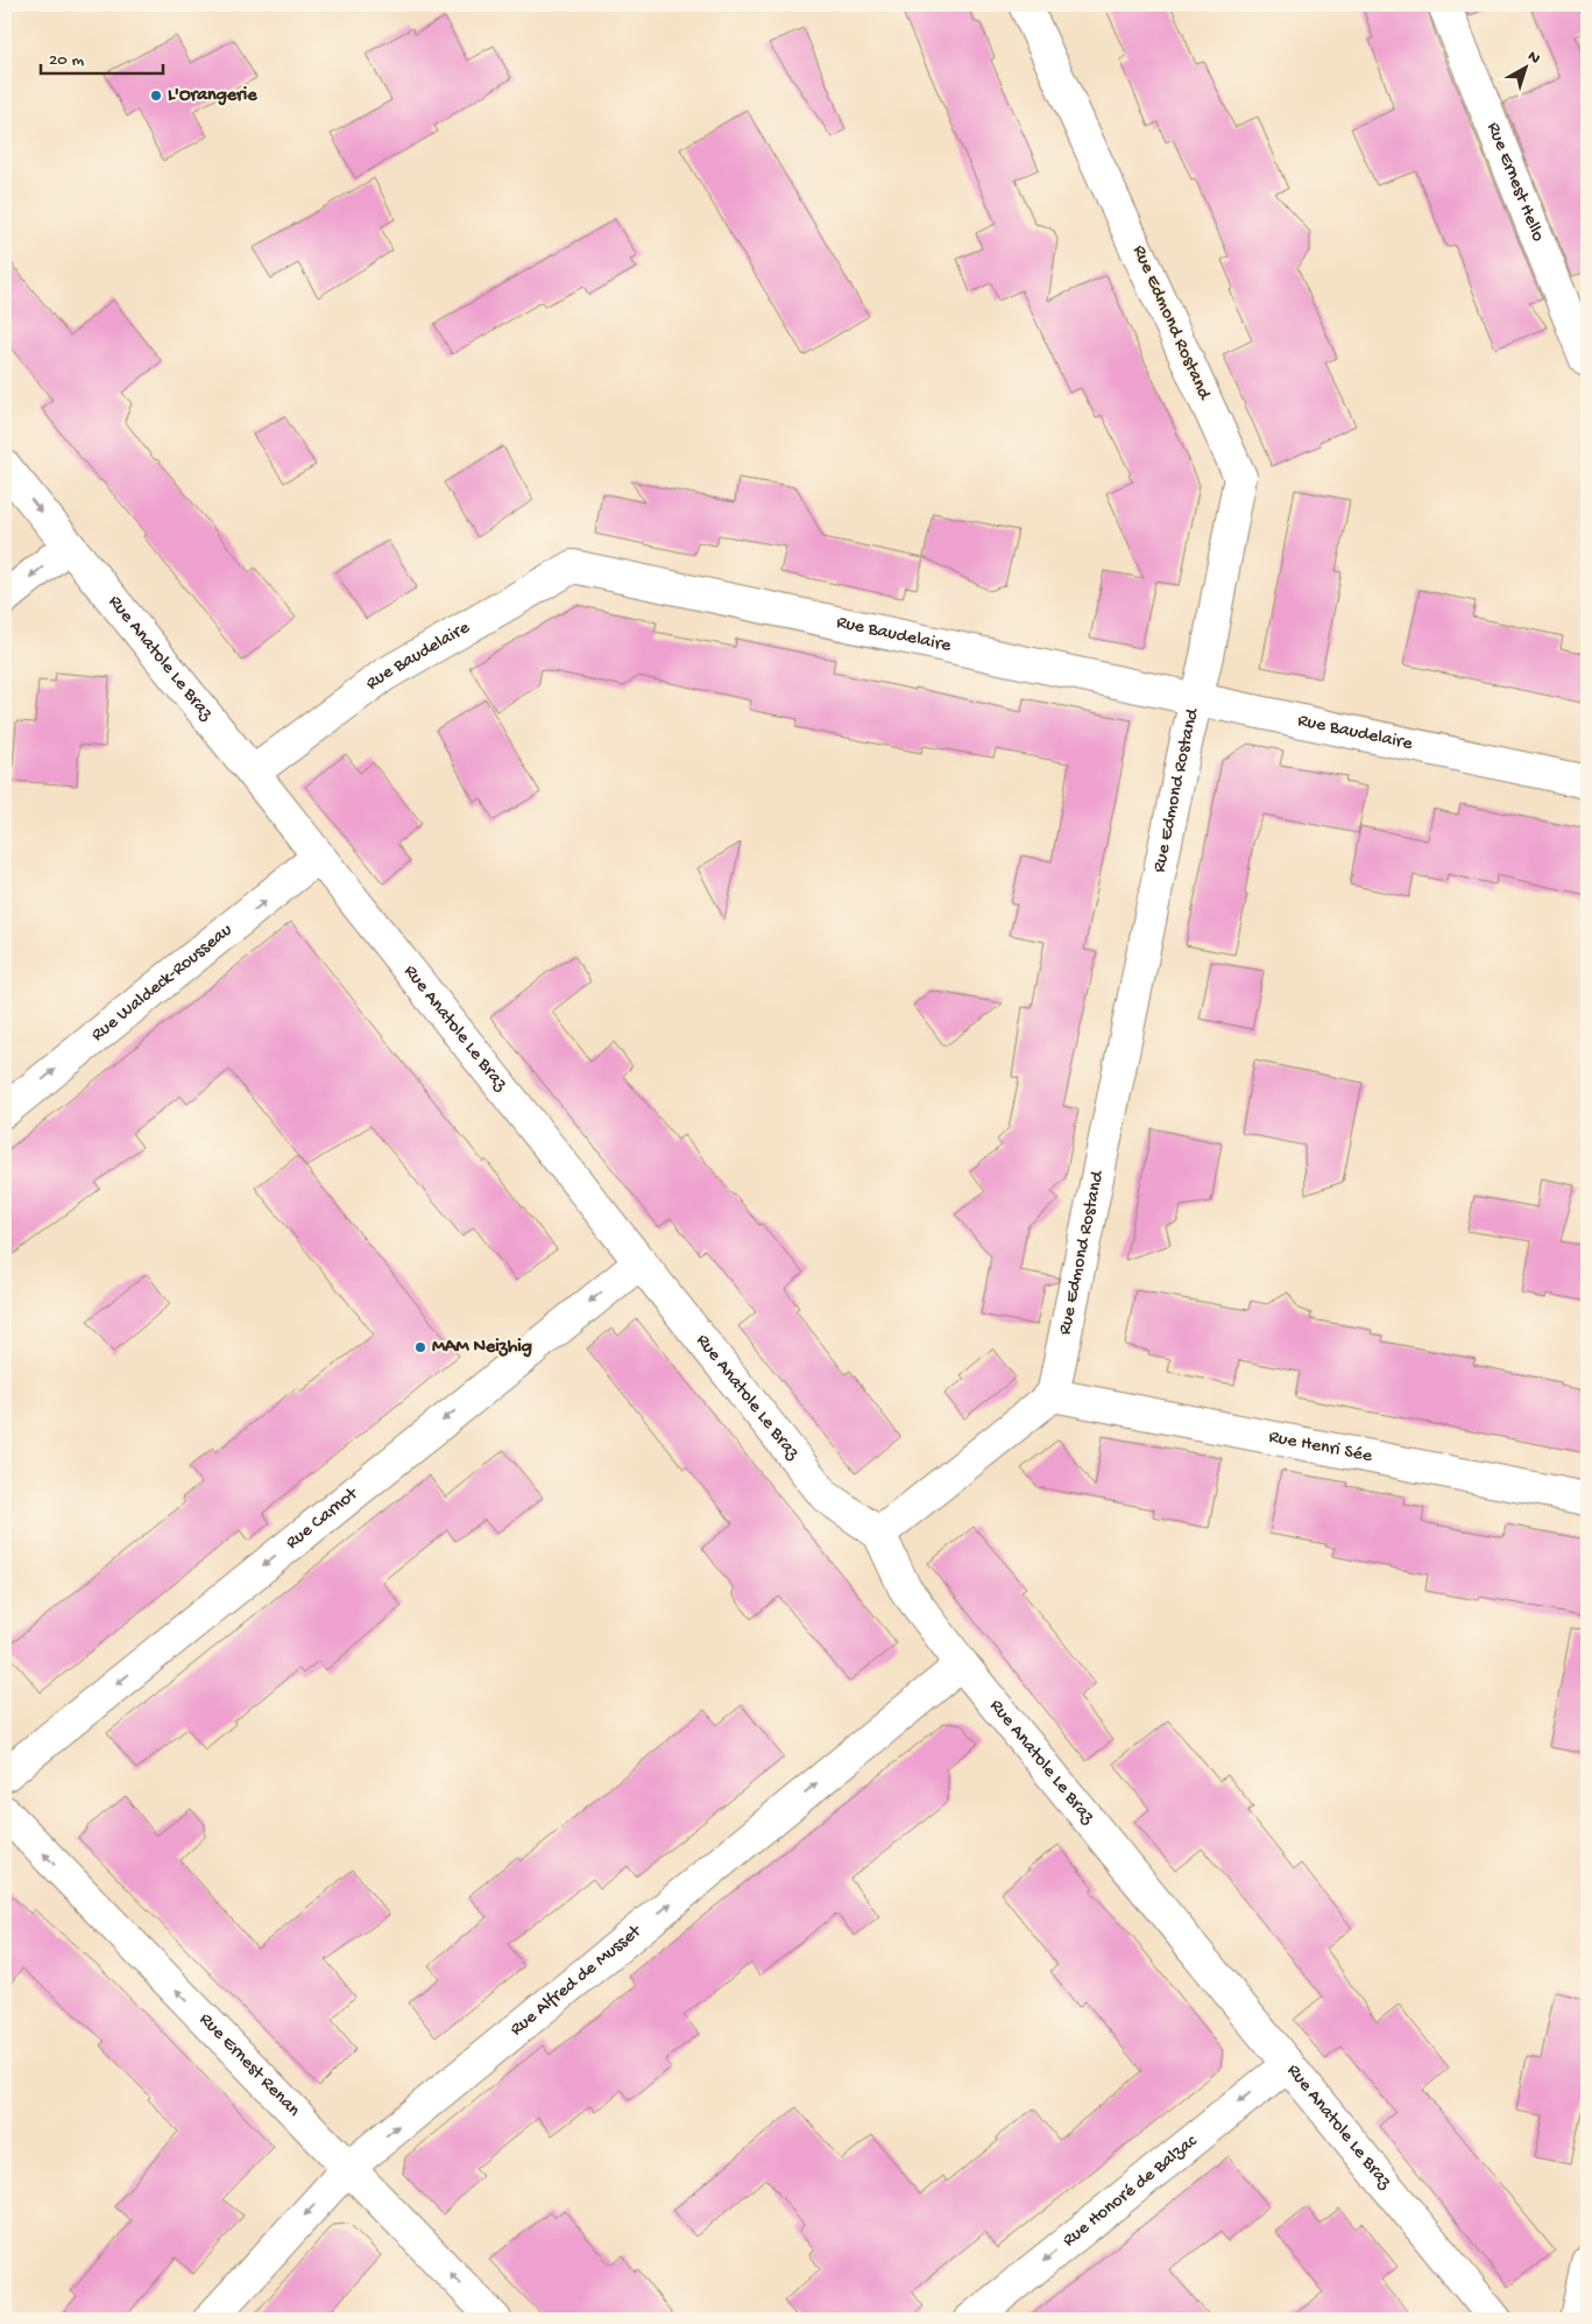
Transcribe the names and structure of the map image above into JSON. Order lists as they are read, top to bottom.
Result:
{
  "streets": {
    "street": [
      "Rue Ernest Hello",
      "Rue Edmond Rostand",
      "Rue Baudelaire",
      "Rue Anatole Le Braz",
      "Rue Waldeck-Rousseau",
      "Rue Henri Sée",
      "Rue Carnot",
      "Rue Alfred de Musset",
      "Rue Ernest Renan",
      "Rue Honoré de Balzac"
    ]
  },
  "crossings": [
    ["Rue Edmond Rostand", "Rue Baudelaire"],
    ["Rue Edmond Rostand", "Rue Henri Sée"],
    ["Rue Baudelaire", "Rue Anatole Le Braz"],
    ["Rue Anatole Le Braz", "Rue Waldeck-Rousseau"],
    ["Rue Anatole Le Braz", "Rue Carnot"],
    ["Rue Anatole Le Braz", "Rue Alfred de Musset"],
    ["Rue Anatole Le Braz", "Rue Honoré de Balzac"],
    ["Rue Alfred de Musset", "Rue Ernest Renan"]
  ],
  "one_way": [
    "Rue Waldeck-Rousseau",
    "Rue Carnot",
    "Rue Ernest Renan",
    "Rue Honoré de Balzac"
  ],
  "places": ["L'Orangerie", "MAM Neizhig"],
  "scale_bar": "20 m",
  "north": "top right"
}
